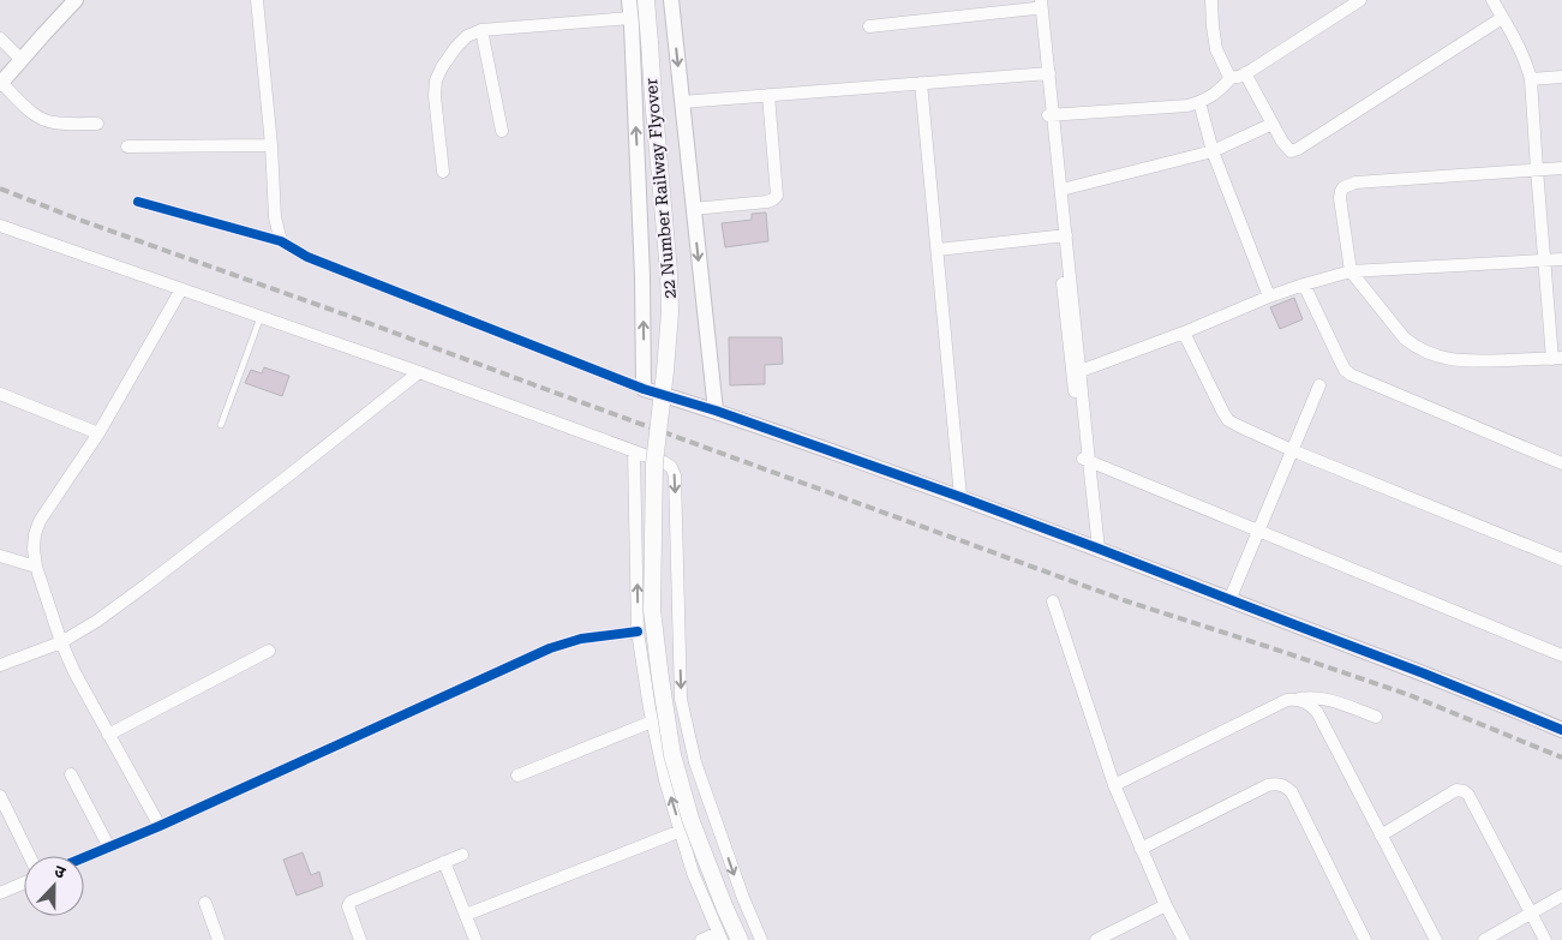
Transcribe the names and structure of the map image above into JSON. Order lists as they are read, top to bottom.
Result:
{
  "streets": {
    "main road": ["22 Number Railway Flyover"]
  },
  "north": "top"
}
